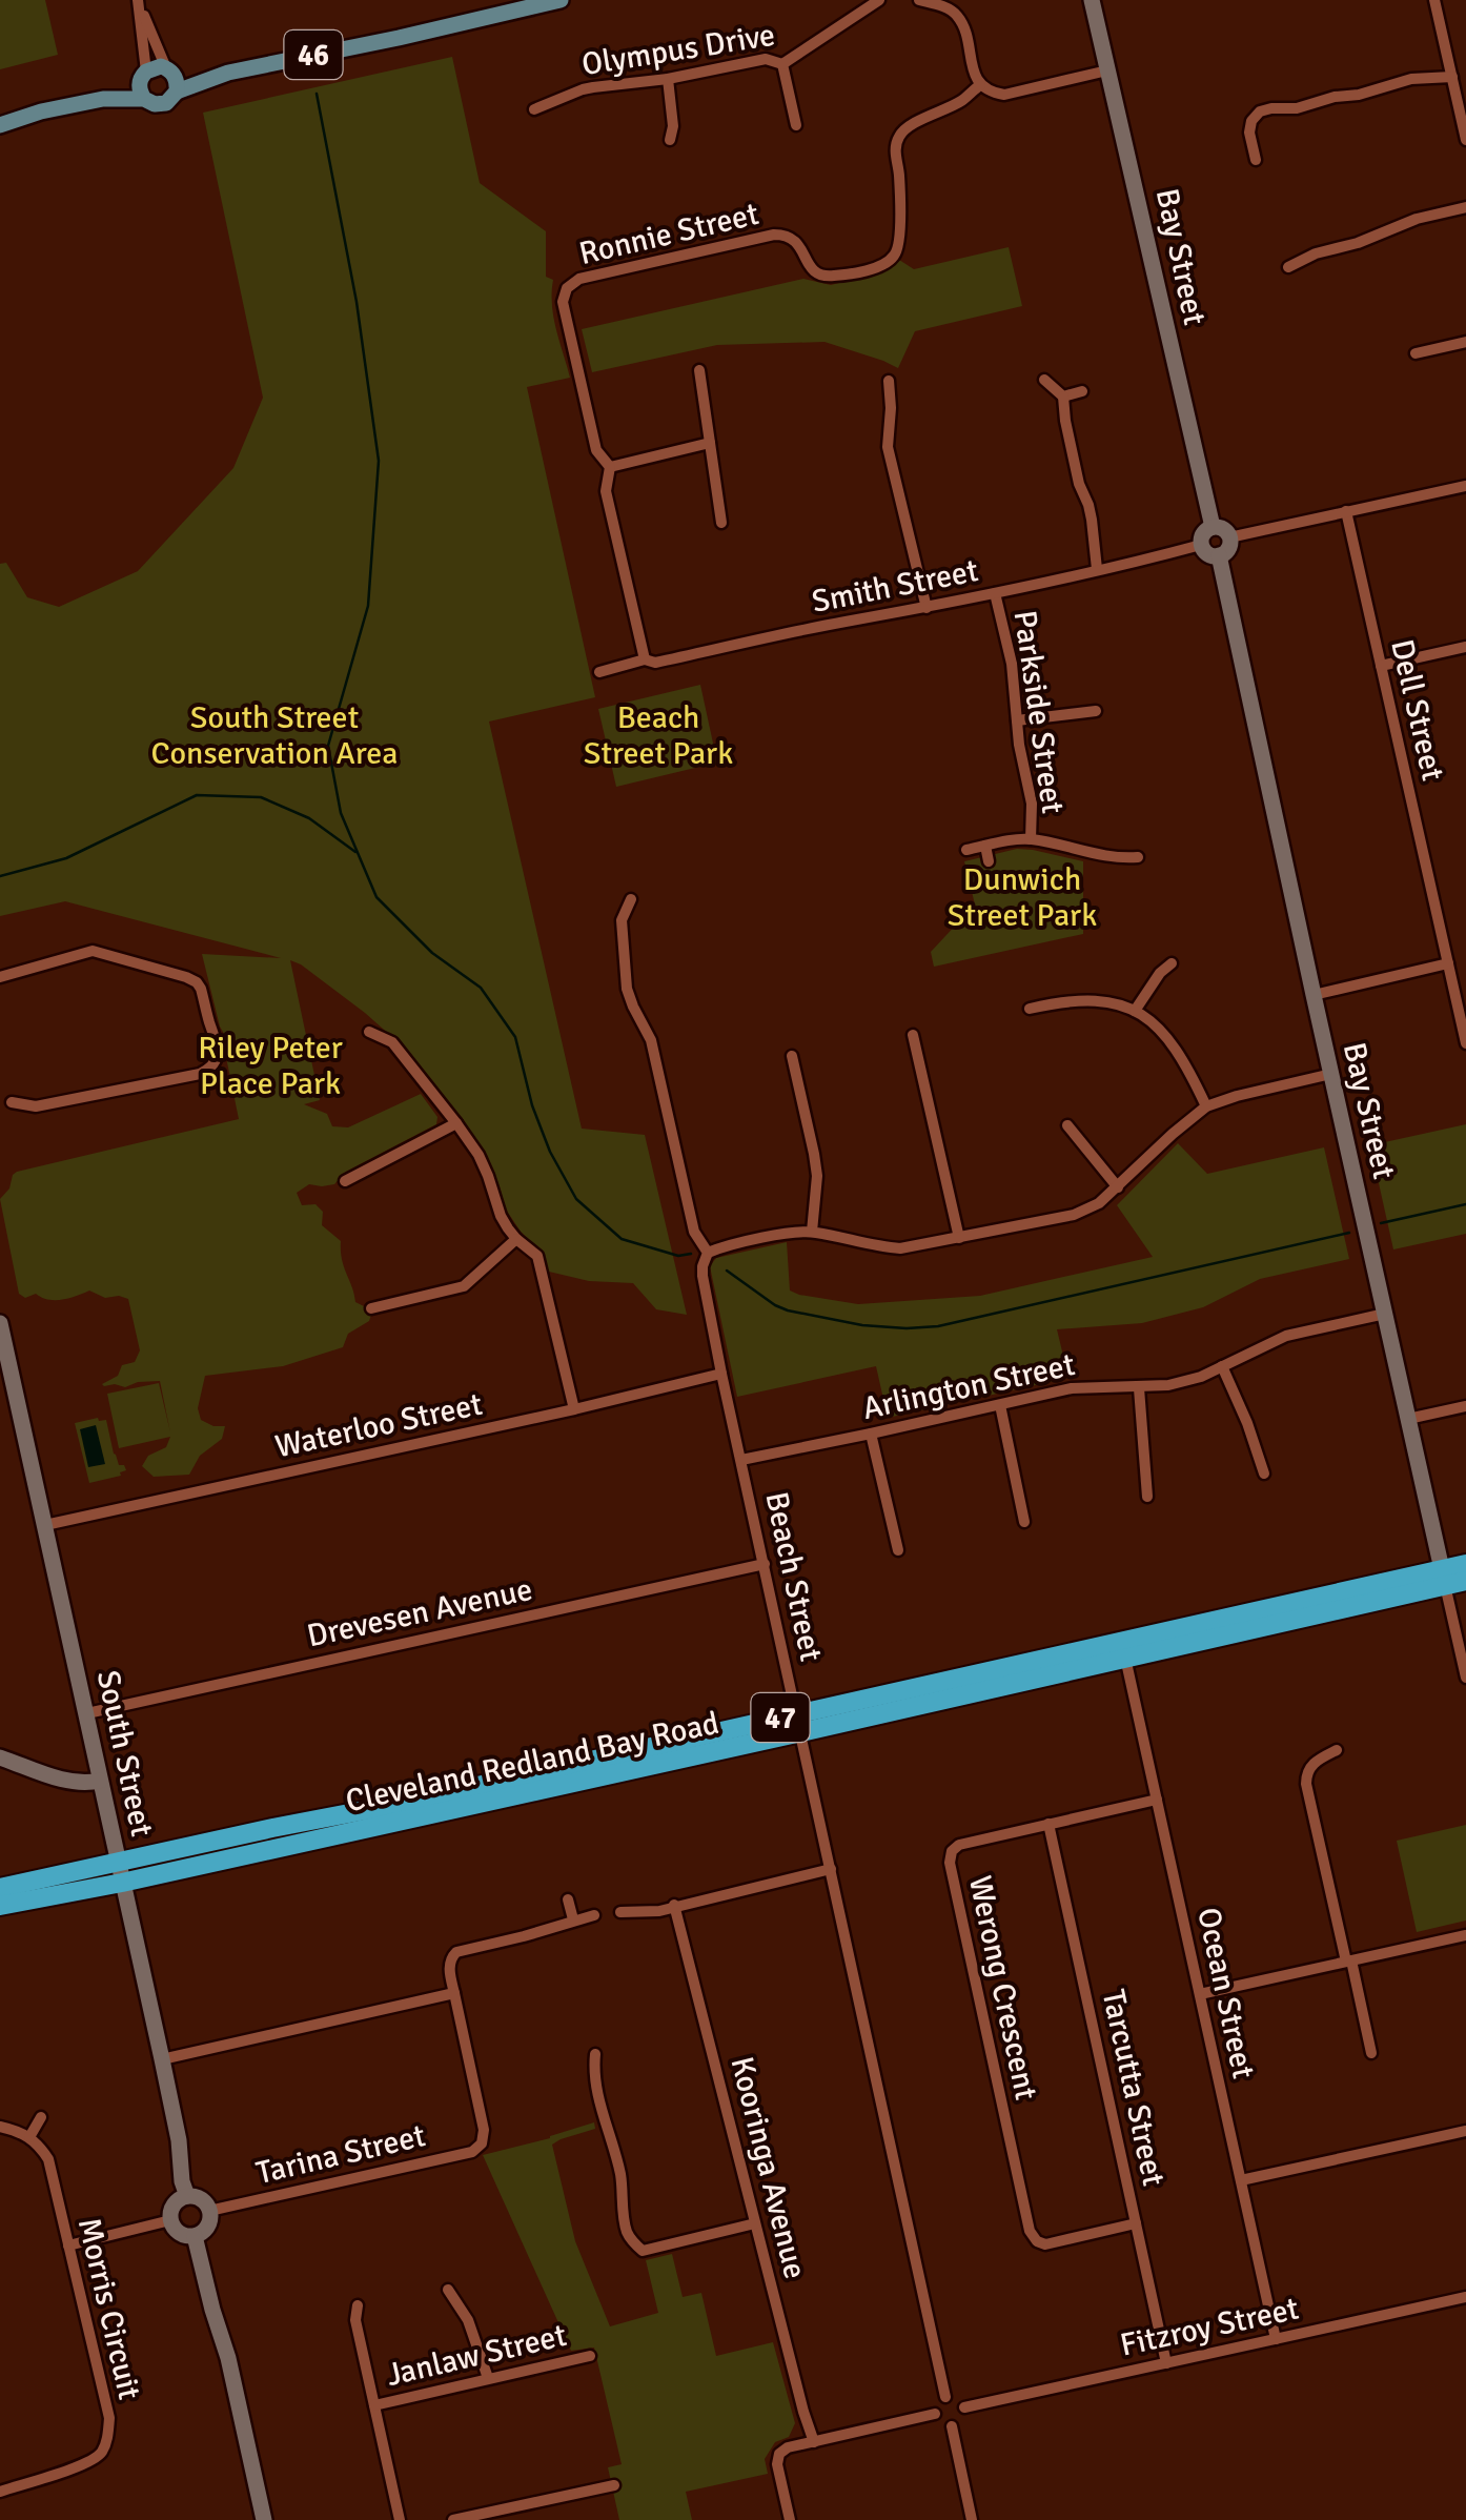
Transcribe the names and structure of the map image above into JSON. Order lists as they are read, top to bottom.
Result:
{
  "streets": {
    "highway": ["47", "Cleveland Redland Bay Road"],
    "main road": ["46"],
    "street": [
      "Olympus Drive",
      "Ronnie Street",
      "Bay Street",
      "Smith Street",
      "Dell Street",
      "Parkside Street",
      "Arlington Street",
      "Waterloo Street",
      "Beach Street",
      "Drevesen Avenue",
      "South Street",
      "Werong Crescent",
      "Ocean Street",
      "Tarcutta Street",
      "Tarina Street",
      "Kooringa Avenue",
      "Morris Circuit",
      "Fitzroy Street",
      "Janlaw Street"
    ]
  },
  "crossings": [
    ["Ronnie Street", "Smith Street"],
    ["Bay Street", "Smith Street"],
    ["Bay Street", "Arlington Street"],
    ["Bay Street", "47"],
    ["Bay Street", "Cleveland Redland Bay Road"],
    ["Smith Street", "Parkside Street"],
    ["Arlington Street", "Beach Street"],
    ["Waterloo Street", "Beach Street"],
    ["Waterloo Street", "South Street"],
    ["Beach Street", "Drevesen Avenue"],
    ["Beach Street", "Cleveland Redland Bay Road"],
    ["Beach Street", "Fitzroy Street"],
    ["Drevesen Avenue", "South Street"],
    ["47", "Cleveland Redland Bay Road"],
    ["South Street", "Cleveland Redland Bay Road"],
    ["South Street", "Tarina Street"],
    ["Cleveland Redland Bay Road", "Ocean Street"],
    ["Werong Crescent", "Ocean Street"],
    ["Werong Crescent", "Tarcutta Street"],
    ["Ocean Street", "Fitzroy Street"],
    ["Tarcutta Street", "Fitzroy Street"]
  ],
  "parks": [
    "South Street Conservation Area",
    "Beach Street Park",
    "Dunwich Street Park",
    "Riley Peter Place Park"
  ]
}
